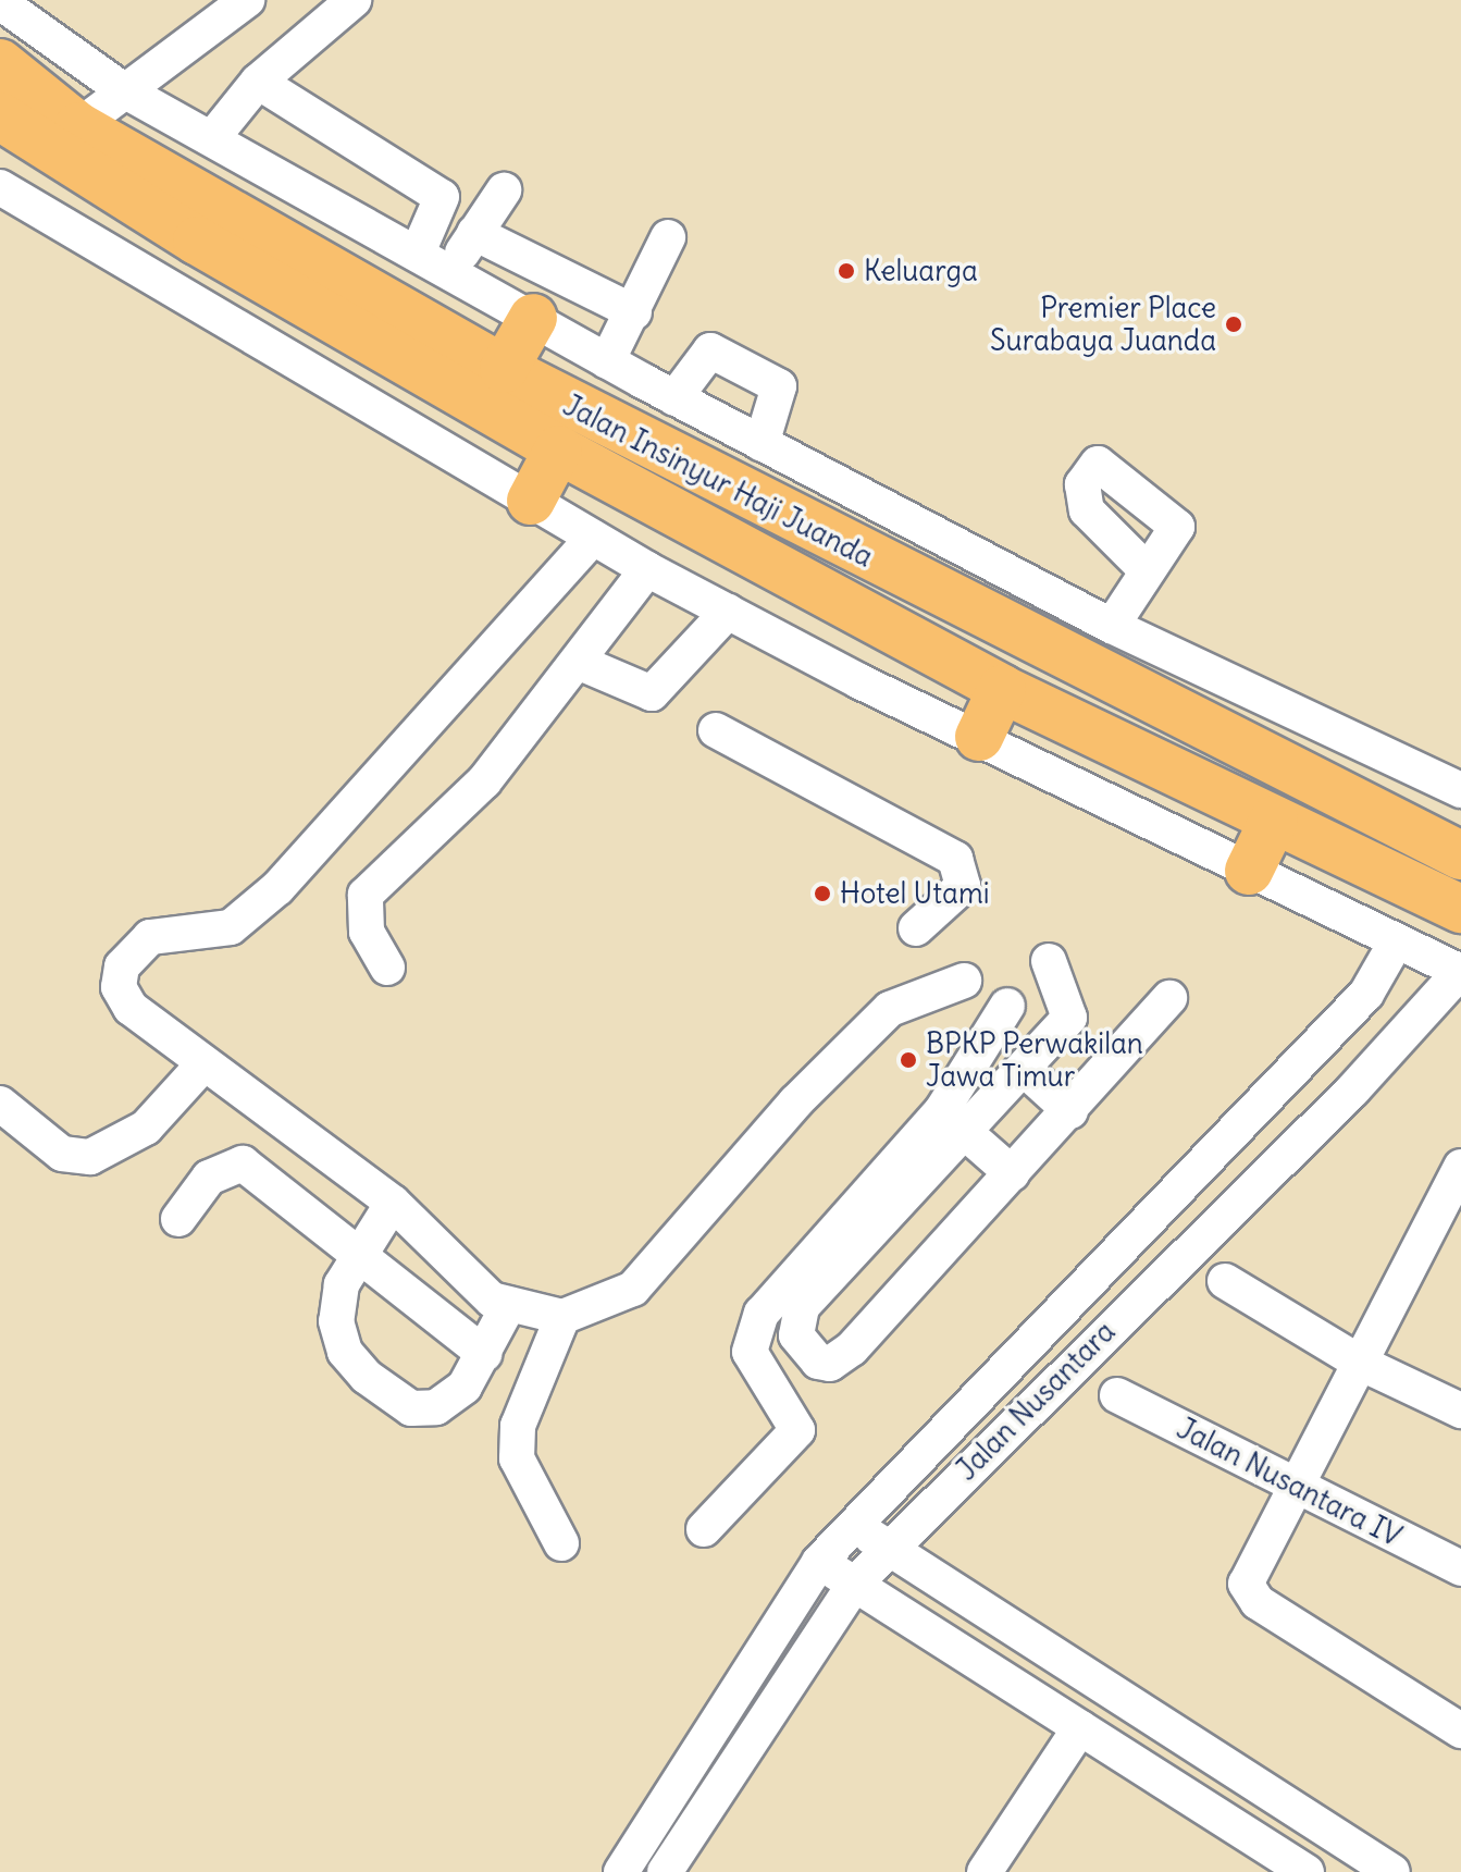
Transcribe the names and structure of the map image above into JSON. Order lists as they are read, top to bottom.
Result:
{
  "streets": {
    "highway": ["Jalan Insinyur Haji Juanda"],
    "street": ["Jalan Nusantara", "Jalan Nusantara IV"]
  },
  "places": [
    "Keluarga",
    "Premier Place Surabaya Juanda",
    "Hotel Utami",
    "BPKP Perwakilan Jawa Timur"
  ]
}
